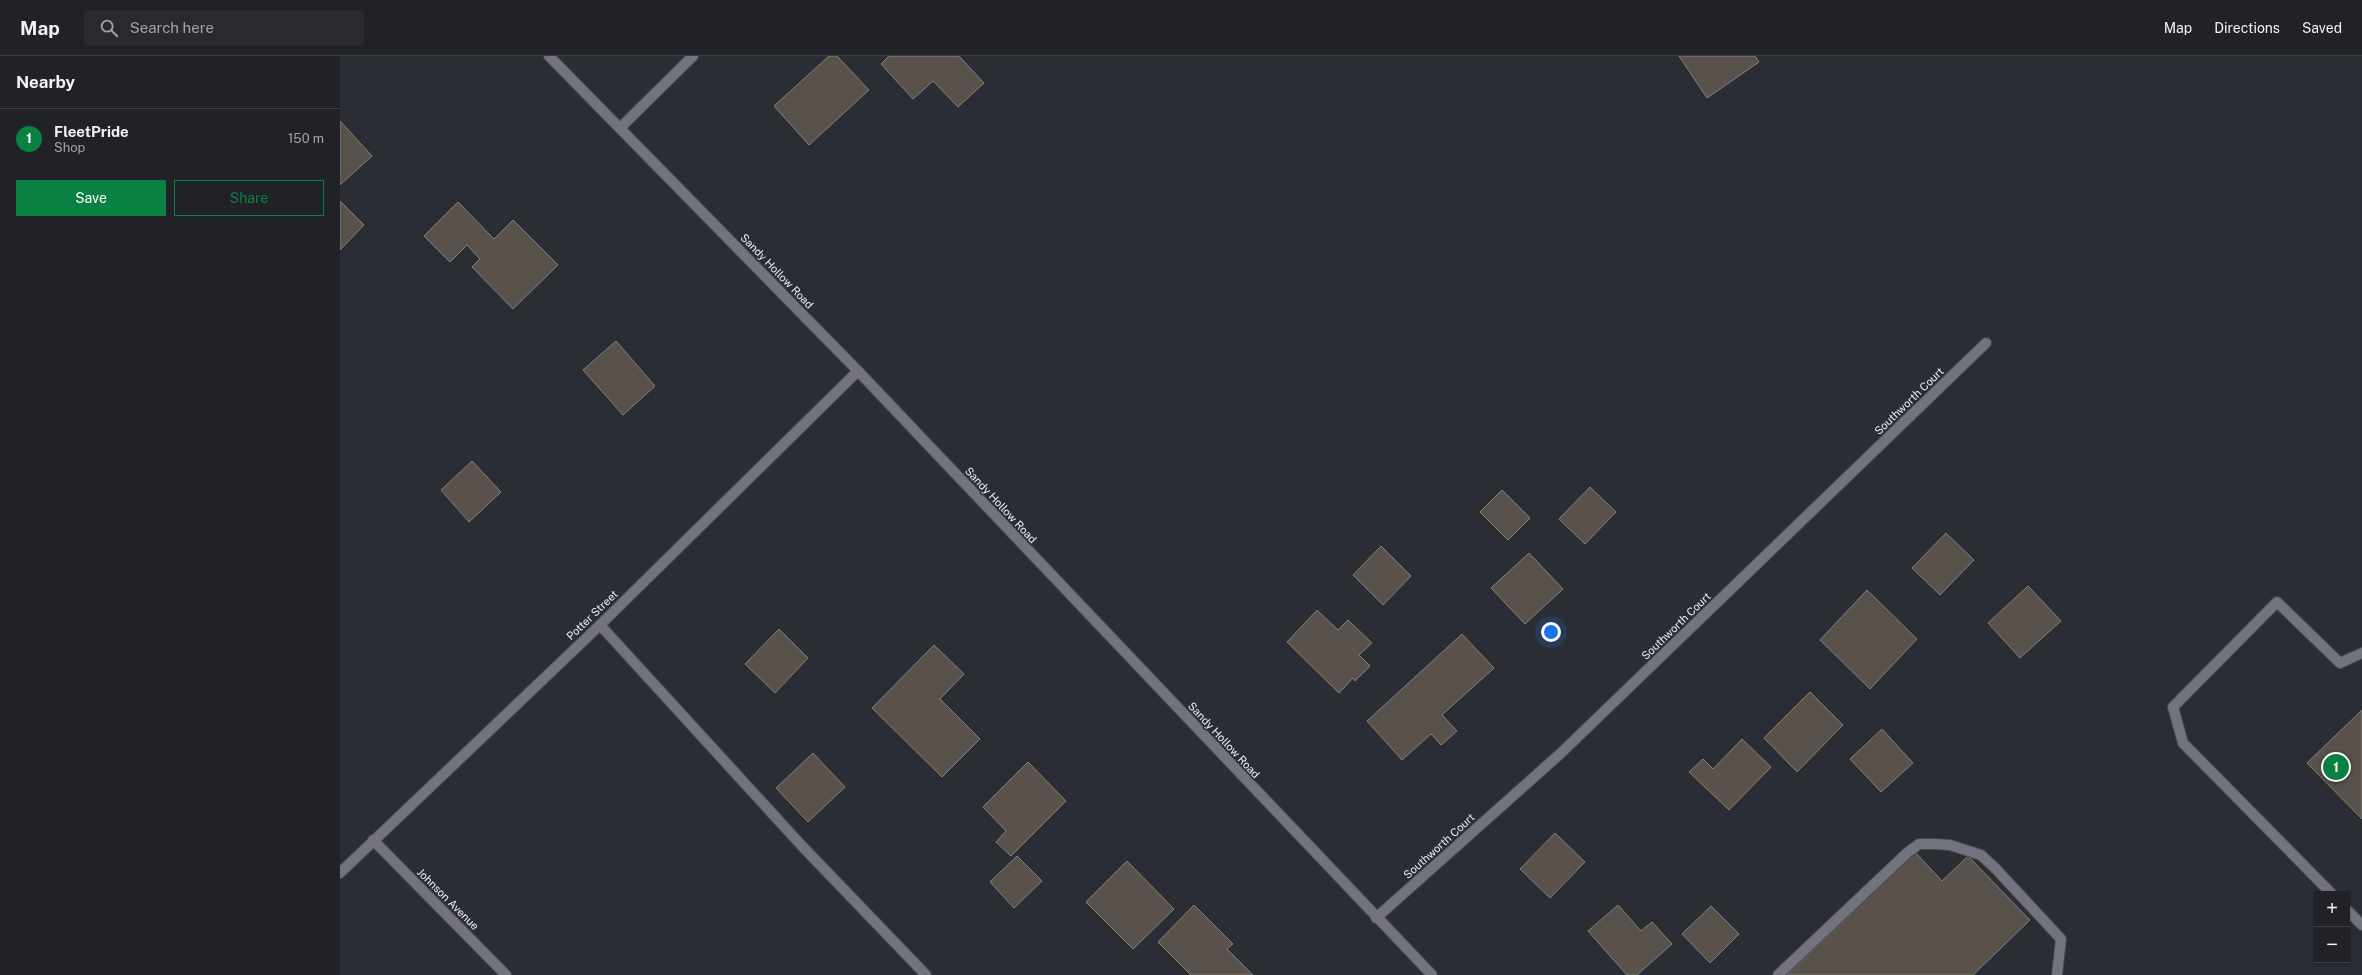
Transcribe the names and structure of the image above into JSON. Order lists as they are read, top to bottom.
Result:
{
  "streets": {
    "street": [
      "Sandy Hollow Road",
      "Southworth Court",
      "Potter Street",
      "Johnson Avenue"
    ]
  },
  "crossings": [
    ["Sandy Hollow Road", "Southworth Court"],
    ["Sandy Hollow Road", "Potter Street"],
    ["Potter Street", "Johnson Avenue"]
  ],
  "page": {
    "header": "Map",
    "search": "Search here",
    "nav": ["Map", "Directions", "Saved"],
    "heading": "Nearby",
    "list": [
      {
        "mark": "1",
        "name": "FleetPride",
        "note": "Shop",
        "value": "150 m"
      }
    ],
    "buttons": ["Save", "Share"],
    "pins": "1",
    "map_buttons": ["+", "−"]
  }
}
